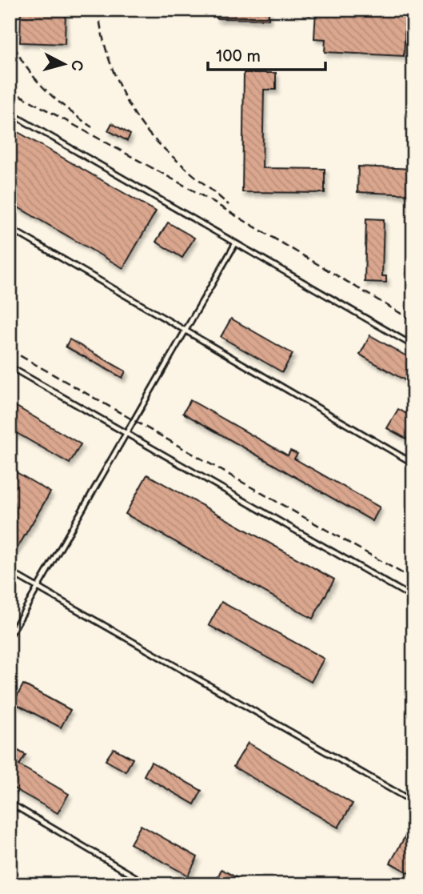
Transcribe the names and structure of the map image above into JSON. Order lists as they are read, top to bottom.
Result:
{
  "scale_bar": "100 m",
  "north": "right"
}
